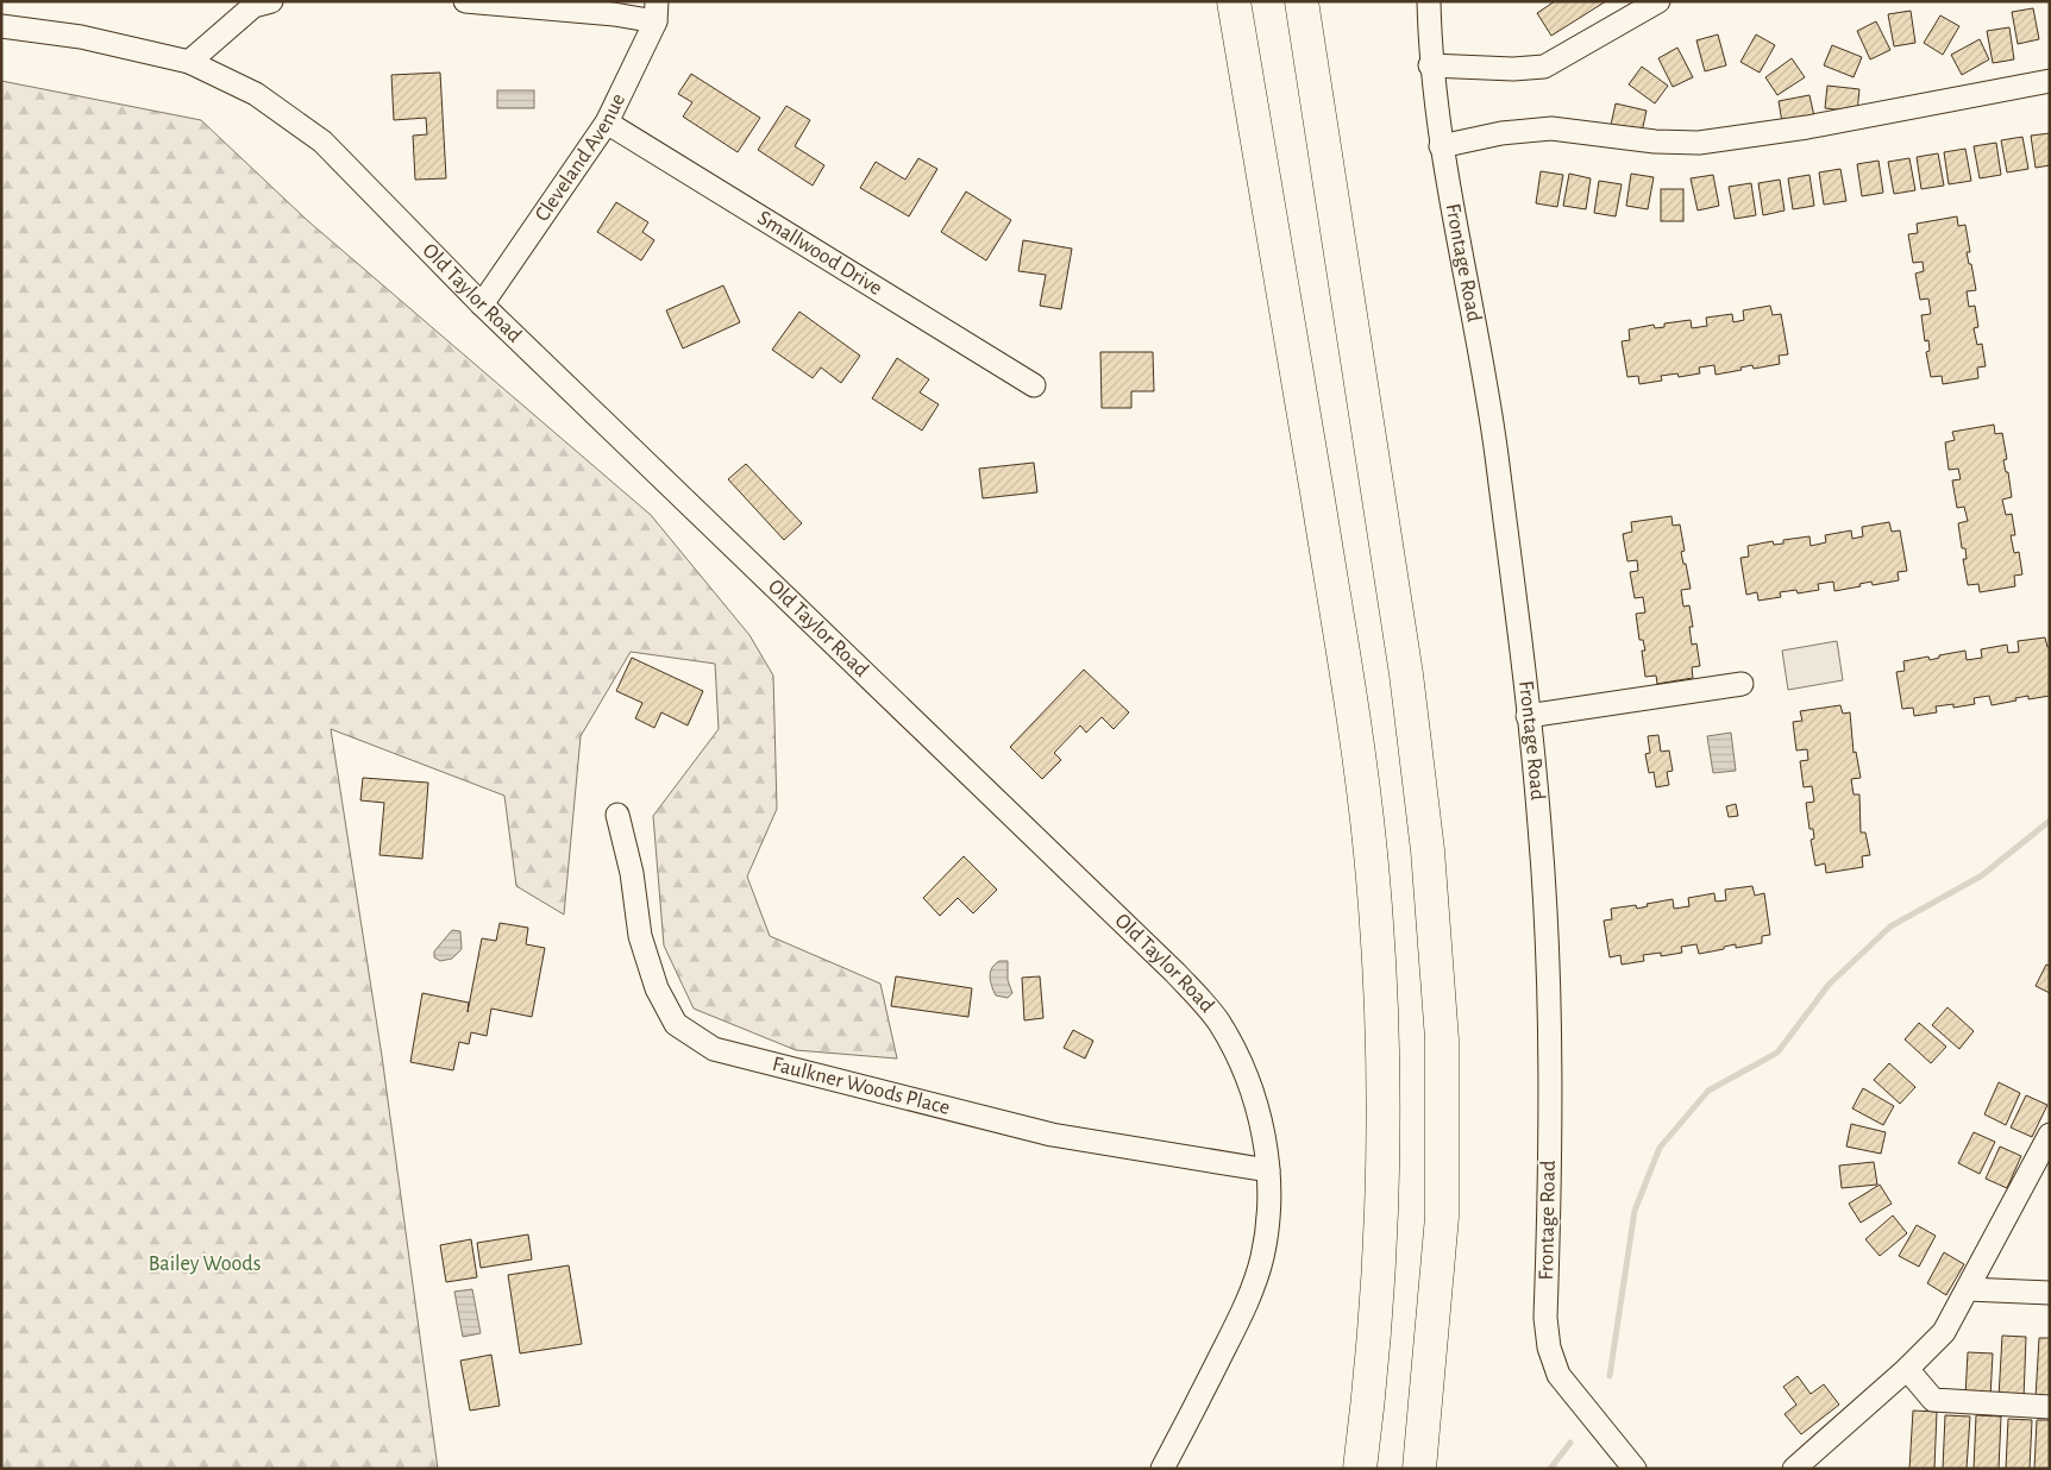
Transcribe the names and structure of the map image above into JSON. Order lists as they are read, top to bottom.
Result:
{
  "streets": {
    "street": [
      "Cleveland Avenue",
      "Smallwood Drive",
      "Frontage Road",
      "Old Taylor Road",
      "Faulkner Woods Place"
    ]
  },
  "crossings": [
    ["Cleveland Avenue", "Smallwood Drive"],
    ["Cleveland Avenue", "Old Taylor Road"],
    ["Old Taylor Road", "Faulkner Woods Place"]
  ],
  "parks": ["Bailey Woods"]
}
